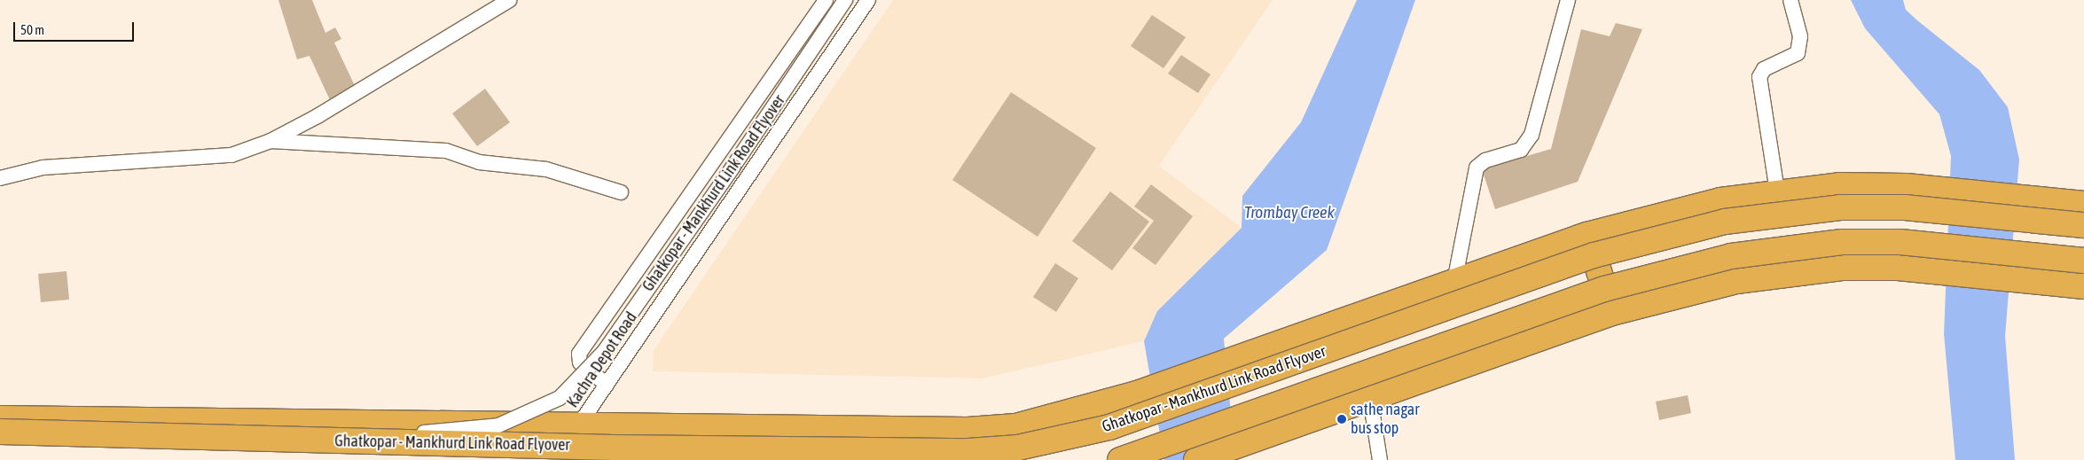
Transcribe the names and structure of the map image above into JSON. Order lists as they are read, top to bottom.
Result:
{
  "streets": {
    "highway": ["Ghatkopar - Mankhurd Link Road Flyover"],
    "street": ["Kachra Depot Road"]
  },
  "water": ["Trombay Creek"],
  "places": ["sathe nagar bus stop"],
  "scale_bar": "50 m"
}
